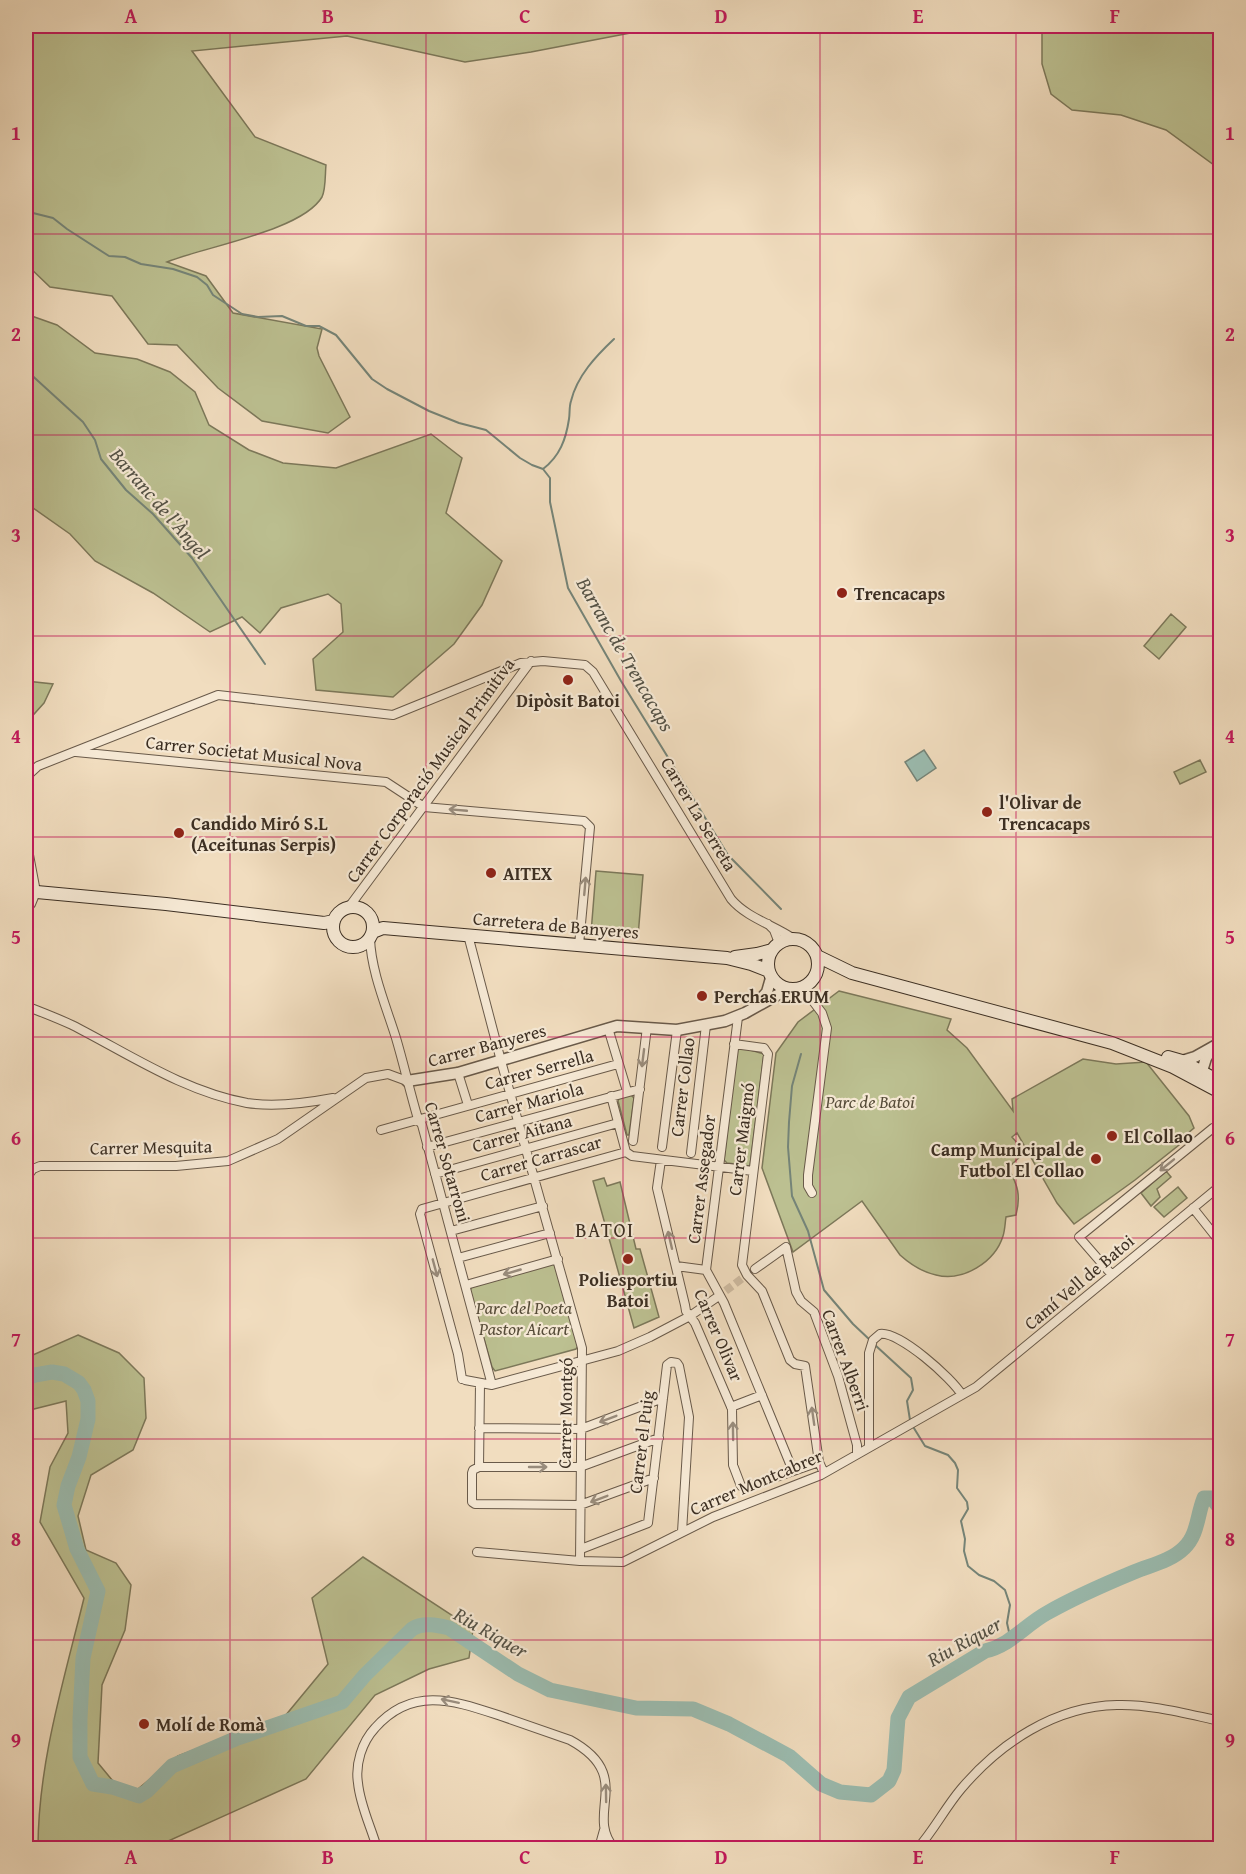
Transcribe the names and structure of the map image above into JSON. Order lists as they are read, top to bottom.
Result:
{
  "streets": {
    "main road": ["Carretera de Banyeres"],
    "street": [
      "Carrer Societat Musical Nova",
      "Carrer Corporació Musical Primitiva",
      "Carrer La Serreta",
      "Carrer Banyeres",
      "Carrer Serrella",
      "Carrer Collao",
      "Carrer Mariola",
      "Carrer Aitana",
      "Carrer Maigmó",
      "Carrer Mesquita",
      "Carrer Carrascar",
      "Carrer Sotarroni",
      "Carrer Assegador",
      "Camí Vell de Batoi",
      "Carrer Olivar",
      "Carrer Alberri",
      "Carrer Montgó",
      "Carrer el Puig",
      "Carrer Montcabrer"
    ]
  },
  "crossings": [
    ["Carrer Societat Musical Nova", "Carrer Corporació Musical Primitiva"],
    ["Carrer Corporació Musical Primitiva", "Carrer La Serreta"],
    ["Carrer Corporació Musical Primitiva", "Carretera de Banyeres"],
    ["Carrer Corporació Musical Primitiva", "Carrer Sotarroni"],
    ["Carrer La Serreta", "Carretera de Banyeres"],
    ["Carrer La Serreta", "Carrer Banyeres"],
    ["Carretera de Banyeres", "Carrer Banyeres"],
    ["Carretera de Banyeres", "Carrer Sotarroni"],
    ["Carretera de Banyeres", "Carrer Montgó"],
    ["Carrer Banyeres", "Carrer Serrella"],
    ["Carrer Banyeres", "Carrer Collao"],
    ["Carrer Banyeres", "Carrer Mesquita"],
    ["Carrer Banyeres", "Carrer Sotarroni"],
    ["Carrer Banyeres", "Carrer Assegador"],
    ["Carrer Banyeres", "Carrer Montgó"],
    ["Carrer Serrella", "Carrer Mariola"],
    ["Carrer Serrella", "Carrer Sotarroni"],
    ["Carrer Serrella", "Carrer Montgó"],
    ["Carrer Mariola", "Carrer Sotarroni"],
    ["Carrer Mariola", "Carrer Montgó"],
    ["Carrer Aitana", "Carrer Sotarroni"],
    ["Carrer Aitana", "Carrer Montgó"],
    ["Carrer Maigmó", "Carrer Carrascar"],
    ["Carrer Maigmó", "Carrer Assegador"],
    ["Carrer Maigmó", "Carrer Montcabrer"],
    ["Carrer Carrascar", "Carrer Sotarroni"],
    ["Carrer Carrascar", "Carrer Assegador"],
    ["Carrer Carrascar", "Carrer Olivar"],
    ["Carrer Carrascar", "Carrer Montgó"],
    ["Carrer Assegador", "Carrer Montcabrer"],
    ["Camí Vell de Batoi", "Carrer Montcabrer"],
    ["Carrer Olivar", "Carrer Montcabrer"],
    ["Carrer Alberri", "Carrer Montcabrer"],
    ["Carrer Montgó", "Carrer el Puig"],
    ["Carrer Montgó", "Carrer Montcabrer"],
    ["Carrer el Puig", "Carrer Montcabrer"]
  ],
  "one_way": ["Carrer Maigmó", "Carrer Olivar"],
  "districts": ["BATOI"],
  "water": ["Barranc de l'Àngel", "Barranc de Trencacaps", "Riu Riquer"],
  "parks": ["Parc de Batoi", "Parc del Poeta Pastor Aicart"],
  "places": [
    "Trencacaps",
    "Dipòsit Batoi",
    "l'Olivar de Trencacaps",
    "Candido Miró S.L (Aceitunas Serpis)",
    "AITEX",
    "Perchas ERUM",
    "El Collao",
    "Camp Municipal de Futbol El Collao",
    "Poliesportiu Batoi",
    "Molí de Romà"
  ],
  "grid": {
    "columns": [
      "A",
      "B",
      "C",
      "D",
      "E",
      "F"
    ],
    "rows": [
      "1",
      "2",
      "3",
      "4",
      "5",
      "6",
      "7",
      "8",
      "9"
    ]
  }
}
